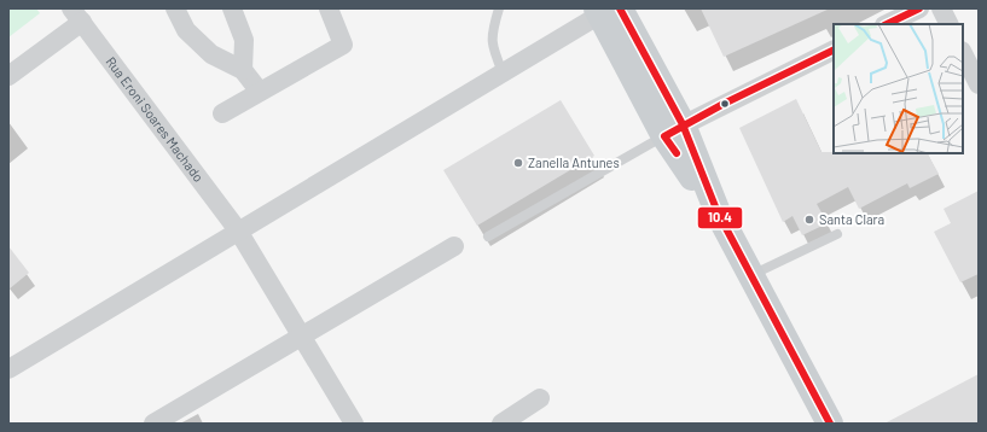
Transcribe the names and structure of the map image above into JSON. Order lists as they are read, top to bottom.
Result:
{
  "streets": {
    "street": ["Rua Eroni Soares Machado"]
  },
  "places": ["Zanella Antunes", "Santa Clara"],
  "lines": ["transit line 10.4"]
}
